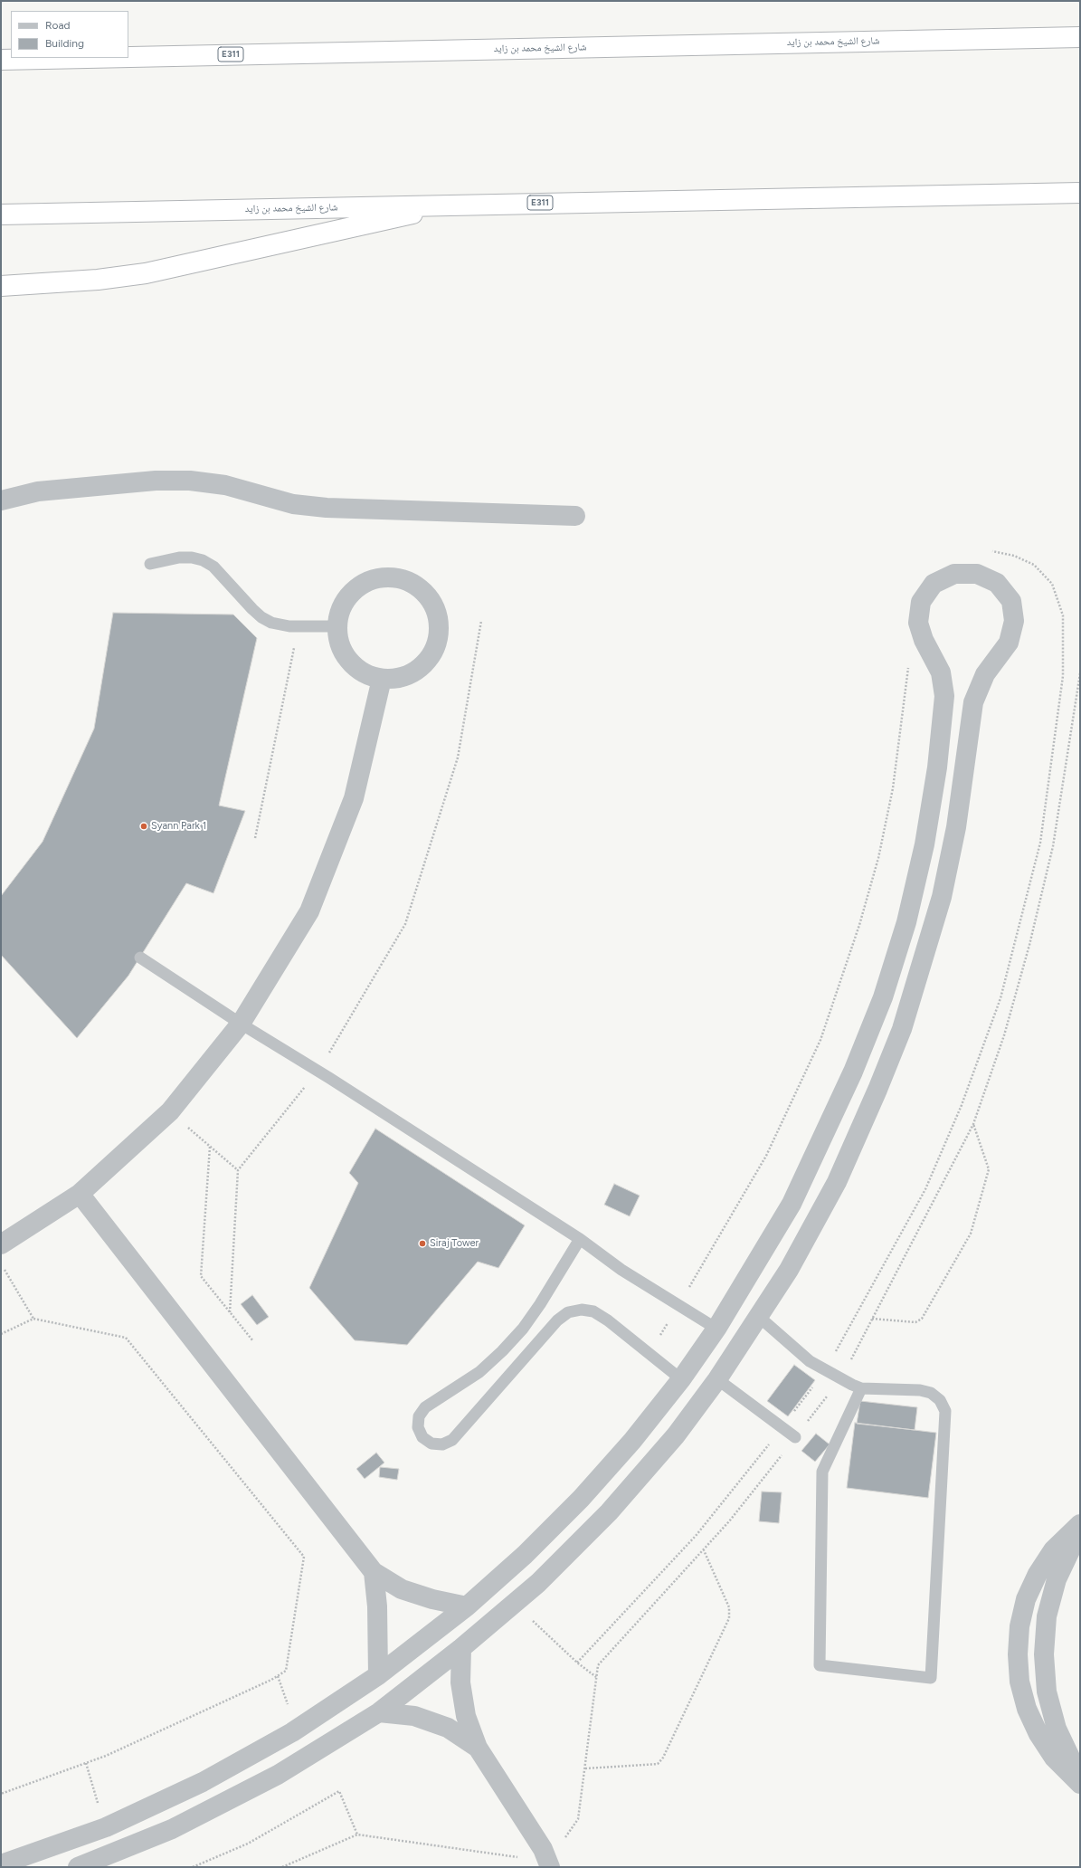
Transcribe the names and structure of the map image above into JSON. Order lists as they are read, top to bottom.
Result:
{
  "streets": {
    "highway": ["شارع الشيخ محمد بن زايد", "E311"]
  },
  "places": ["Syann Park 1", "Siraj Tower"],
  "legend": ["Road", "Building"]
}
